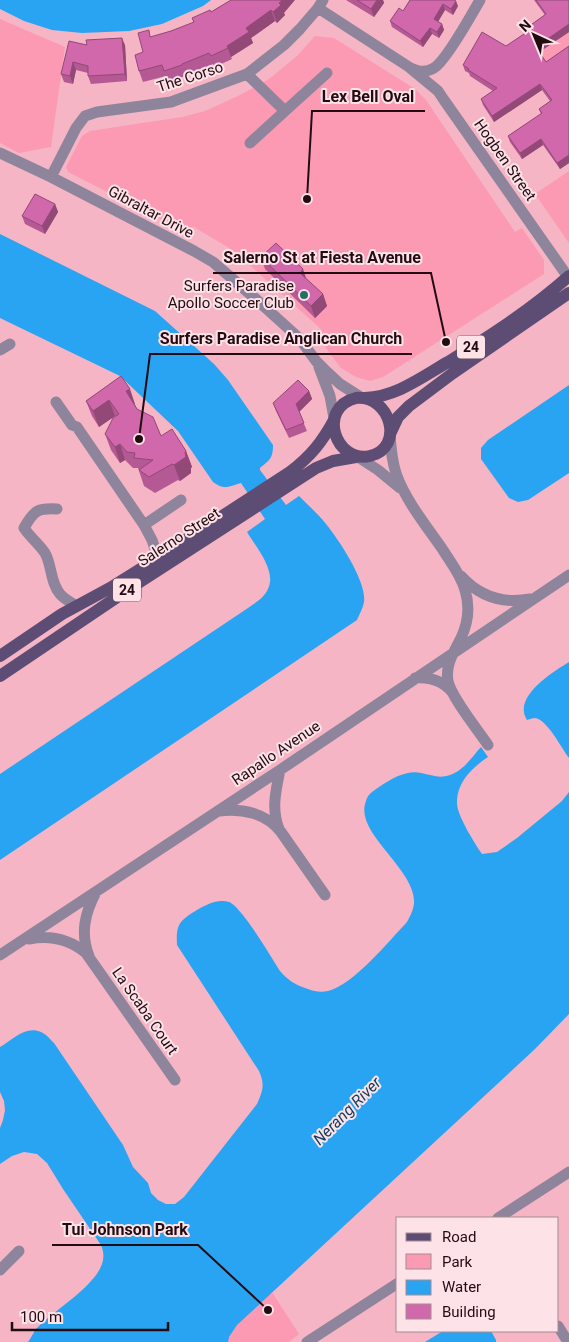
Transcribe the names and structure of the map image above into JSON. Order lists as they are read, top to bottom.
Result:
{
  "streets": {
    "main road": ["24", "Salerno Street"],
    "street": [
      "The Corso",
      "Hogben Street",
      "Gibraltar Drive",
      "Rapallo Avenue",
      "La Scaba Court"
    ]
  },
  "crossings": [
    ["The Corso", "Hogben Street"],
    ["The Corso", "Gibraltar Drive"],
    ["Hogben Street", "24"],
    ["Gibraltar Drive", "24"],
    ["Gibraltar Drive", "Salerno Street"],
    ["24", "Salerno Street"],
    ["Rapallo Avenue", "La Scaba Court"]
  ],
  "water": ["Nerang River"],
  "places": [
    "Lex Bell Oval",
    "Surfers Paradise Apollo Soccer Club",
    "Salerno St at Fiesta Avenue",
    "Surfers Paradise Anglican Church",
    "Tui Johnson Park"
  ],
  "legend": [
    "Road",
    "Park",
    "Water",
    "Building"
  ],
  "scale_bar": "100 m",
  "north": "top left"
}
